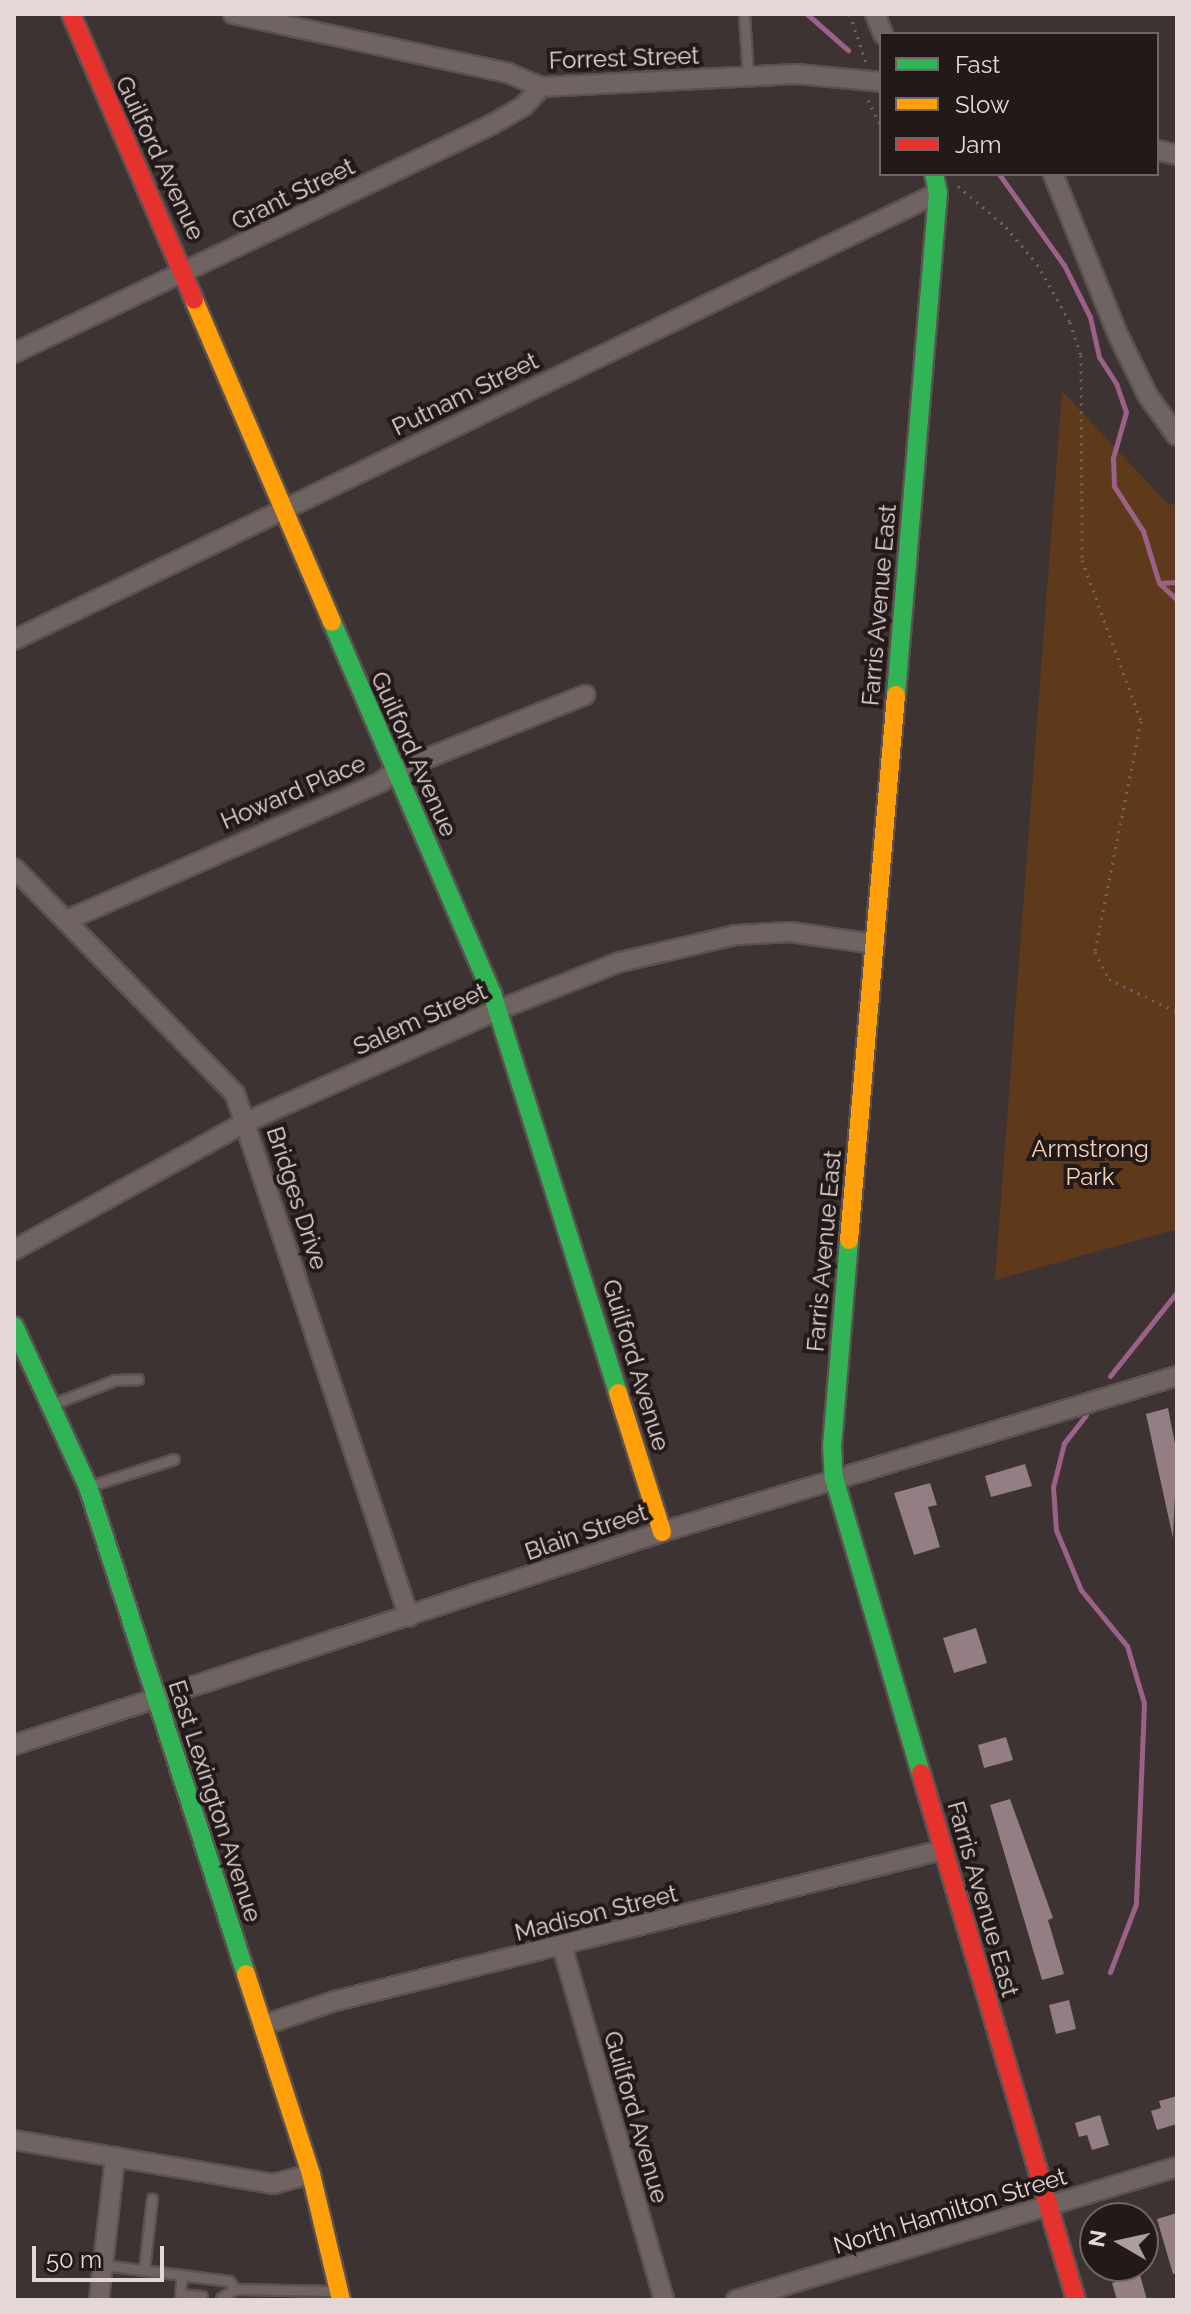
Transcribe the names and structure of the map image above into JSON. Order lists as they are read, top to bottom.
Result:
{
  "streets": {
    "street": [
      "Forrest Street",
      "Guilford Avenue",
      "Grant Street",
      "Putnam Street",
      "Farris Avenue East",
      "Howard Place",
      "Salem Street",
      "Bridges Drive",
      "Blain Street",
      "East Lexington Avenue",
      "Madison Street",
      "North Hamilton Street"
    ]
  },
  "crossings": [
    ["Forrest Street", "Grant Street"],
    ["Guilford Avenue", "Grant Street"],
    ["Guilford Avenue", "Putnam Street"],
    ["Guilford Avenue", "Howard Place"],
    ["Guilford Avenue", "Salem Street"],
    ["Guilford Avenue", "Blain Street"],
    ["Guilford Avenue", "Madison Street"],
    ["Putnam Street", "Farris Avenue East"],
    ["Farris Avenue East", "Salem Street"],
    ["Farris Avenue East", "Blain Street"],
    ["Farris Avenue East", "Madison Street"],
    ["Farris Avenue East", "North Hamilton Street"],
    ["Howard Place", "Bridges Drive"],
    ["Salem Street", "Bridges Drive"],
    ["Bridges Drive", "Blain Street"],
    ["Blain Street", "East Lexington Avenue"],
    ["East Lexington Avenue", "Madison Street"]
  ],
  "parks": ["Armstrong Park"],
  "legend": ["Fast", "Slow", "Jam"],
  "scale_bar": "50 m",
  "north": "left"
}
